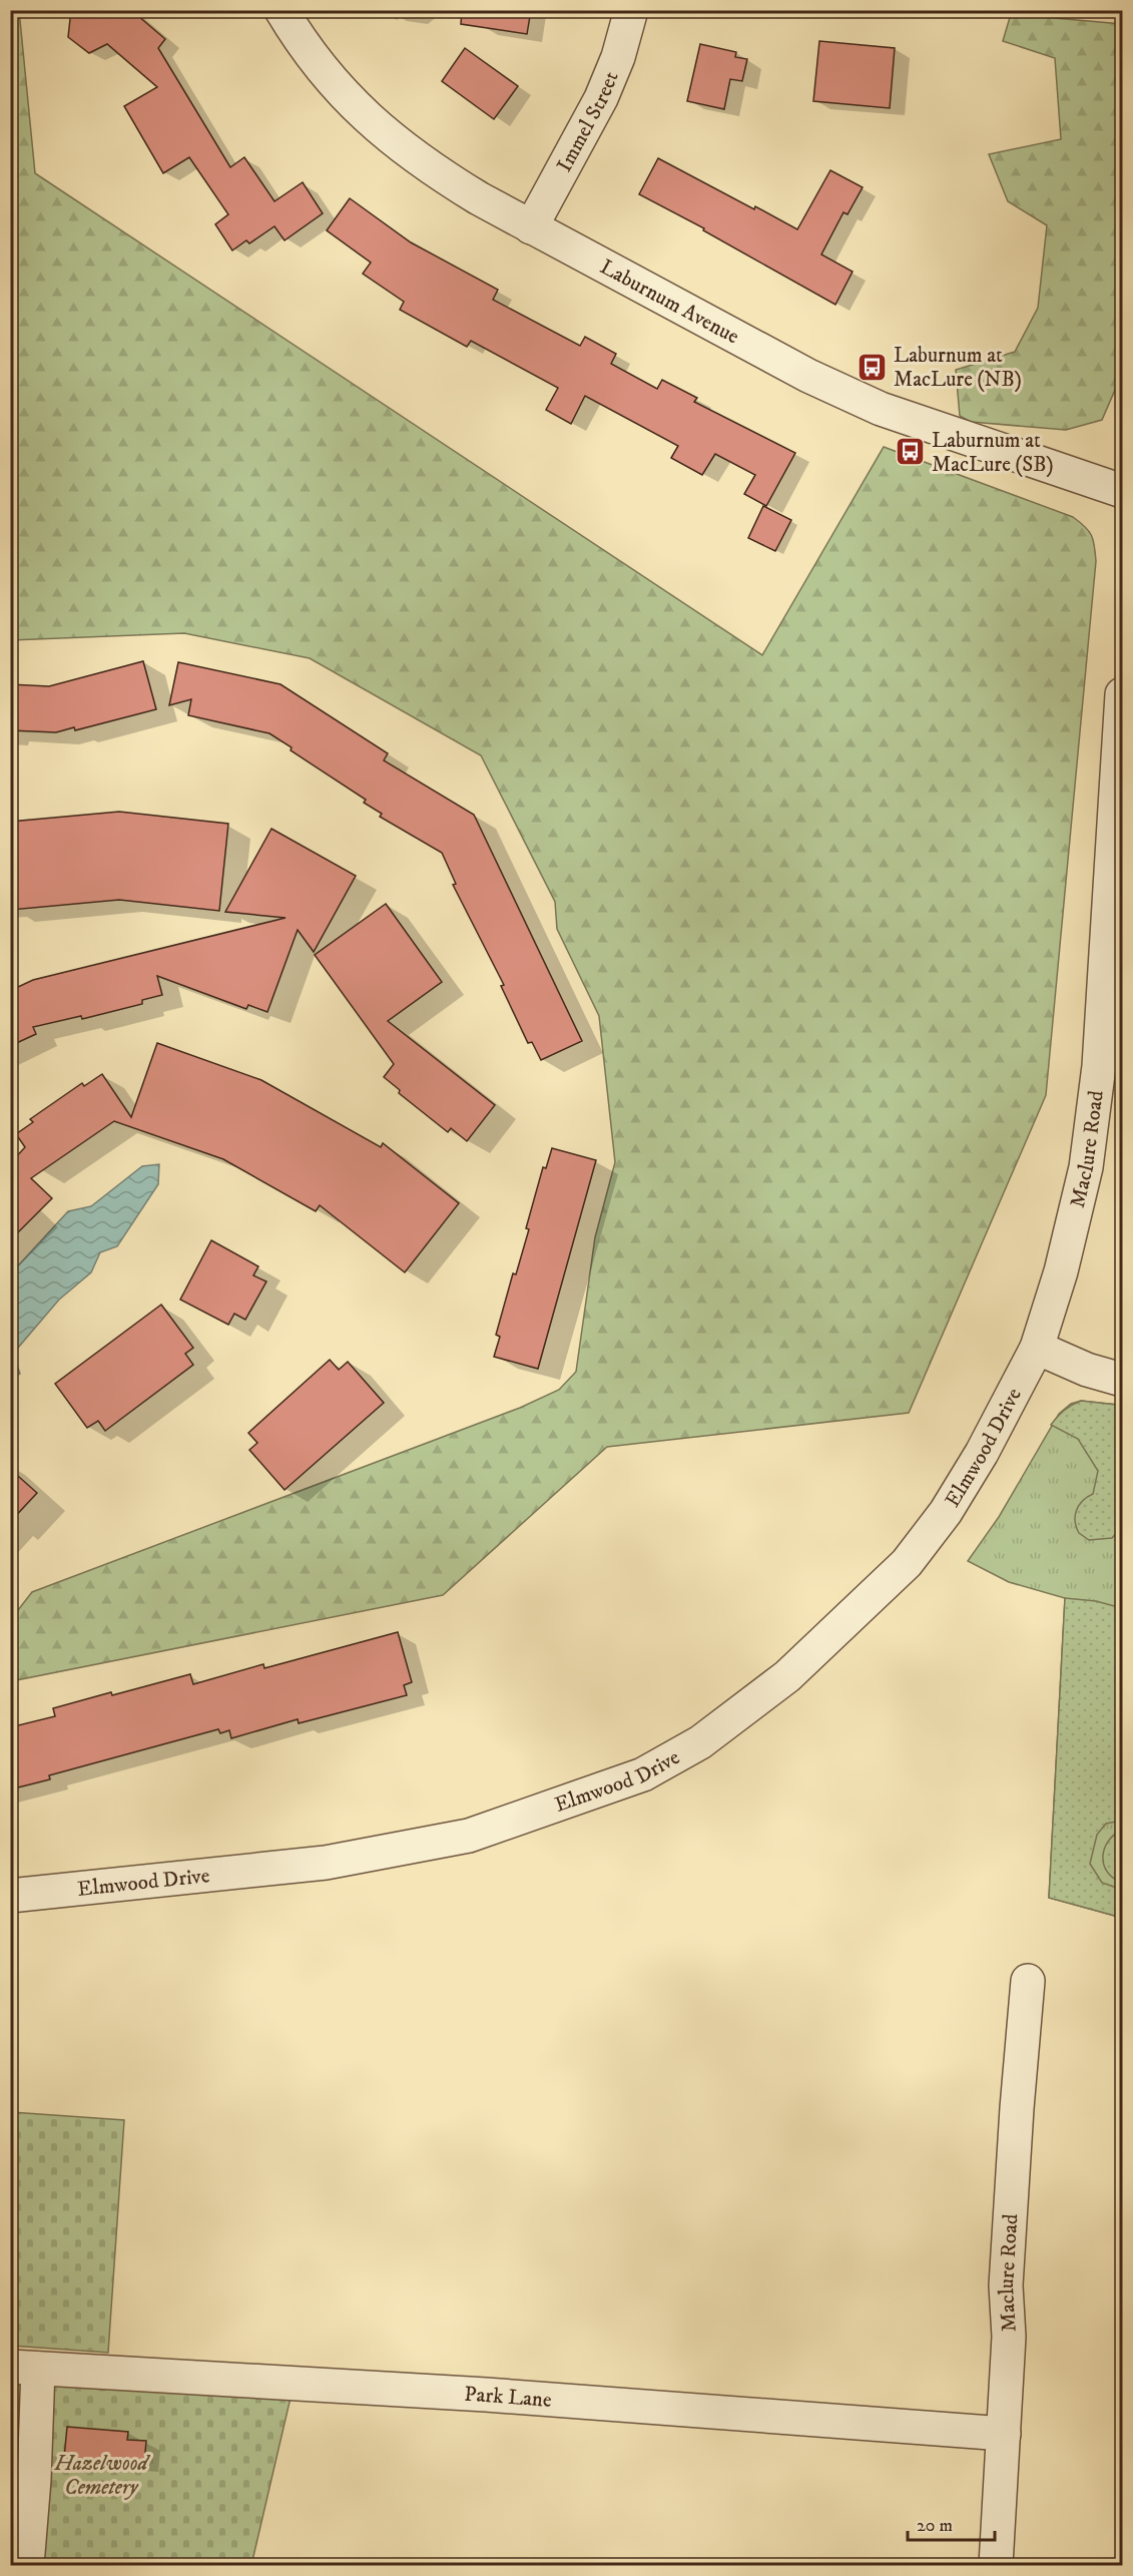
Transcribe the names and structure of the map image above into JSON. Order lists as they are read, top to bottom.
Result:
{
  "streets": {
    "street": [
      "Immel Street",
      "Laburnum Avenue",
      "Maclure Road",
      "Elmwood Drive",
      "Park Lane"
    ]
  },
  "crossings": [
    ["Immel Street", "Laburnum Avenue"],
    ["Maclure Road", "Elmwood Drive"],
    ["Maclure Road", "Park Lane"]
  ],
  "parks": ["Hazelwood Cemetery"],
  "places": {
    "bus stop": ["Laburnum at MacLure (NB)", "Laburnum at MacLure (SB)"]
  },
  "scale_bar": "20 m"
}
